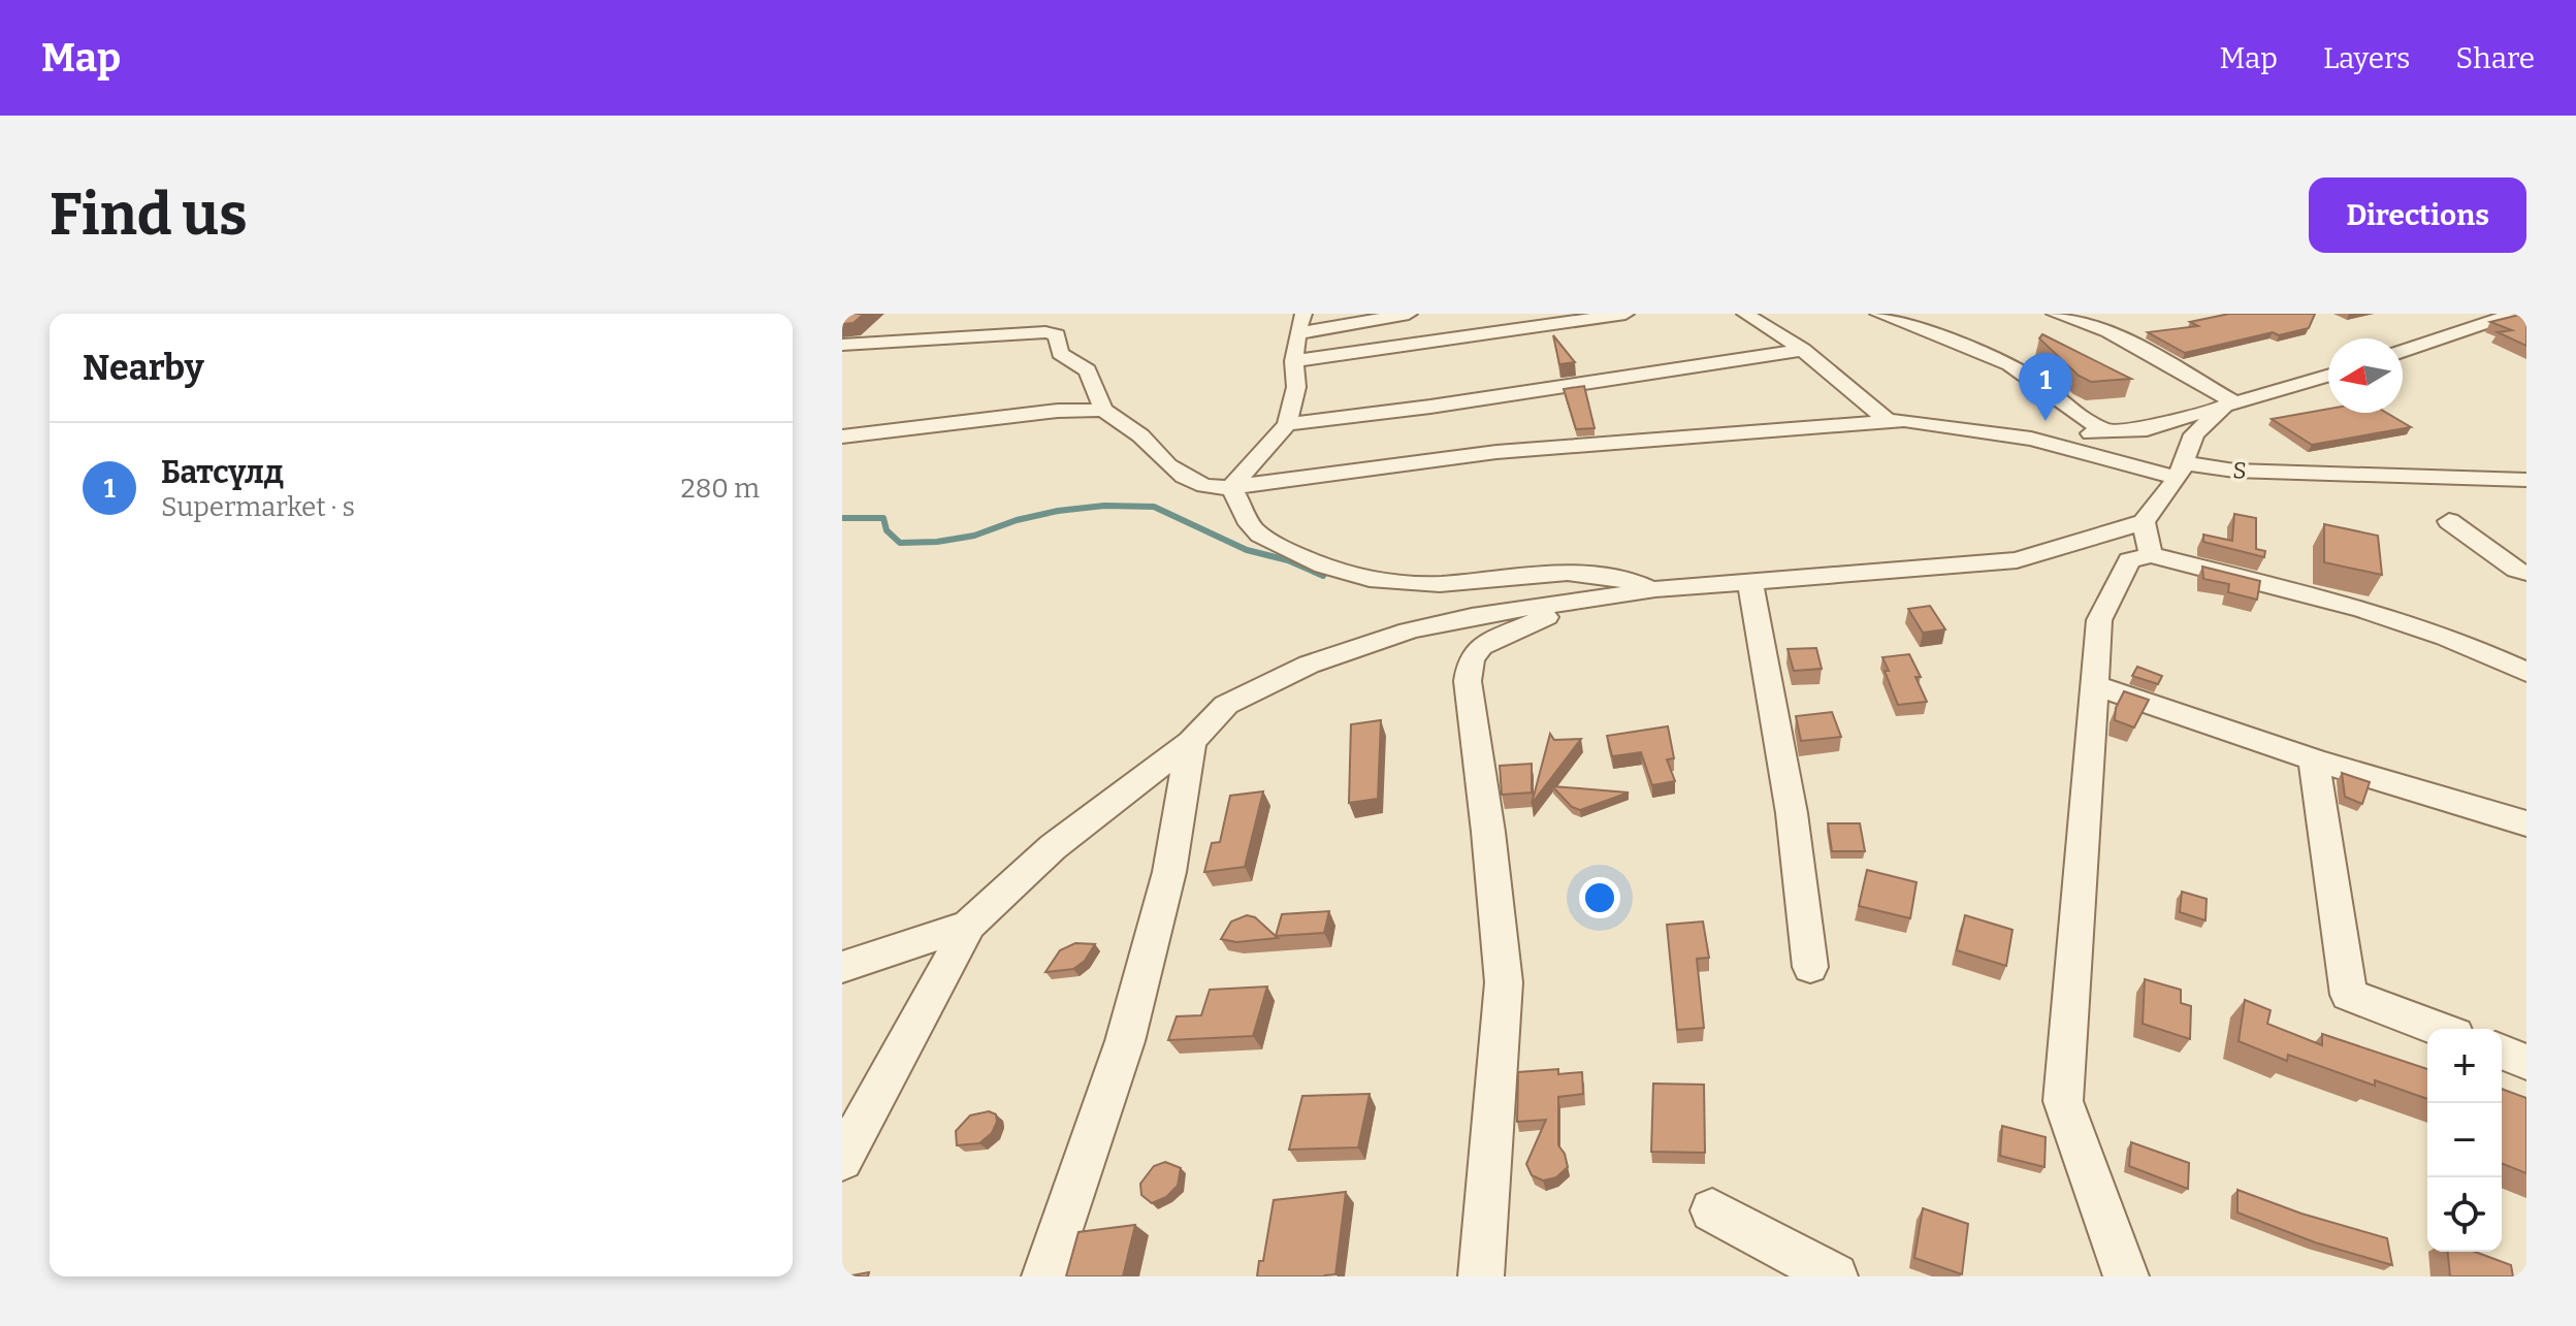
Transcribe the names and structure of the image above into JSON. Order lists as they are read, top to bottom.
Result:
{
  "streets": {
    "street": ["S"]
  },
  "north": "left",
  "page": {
    "header": "Map",
    "nav": ["Map", "Layers", "Share"],
    "buttons": "Directions",
    "title": "Find us",
    "heading": "Nearby",
    "pins": "1",
    "list": [
      {
        "mark": "1",
        "name": "Батсүлд",
        "note": "Supermarket · s",
        "value": "280 m"
      }
    ],
    "map_buttons": ["+", "−"]
  }
}
